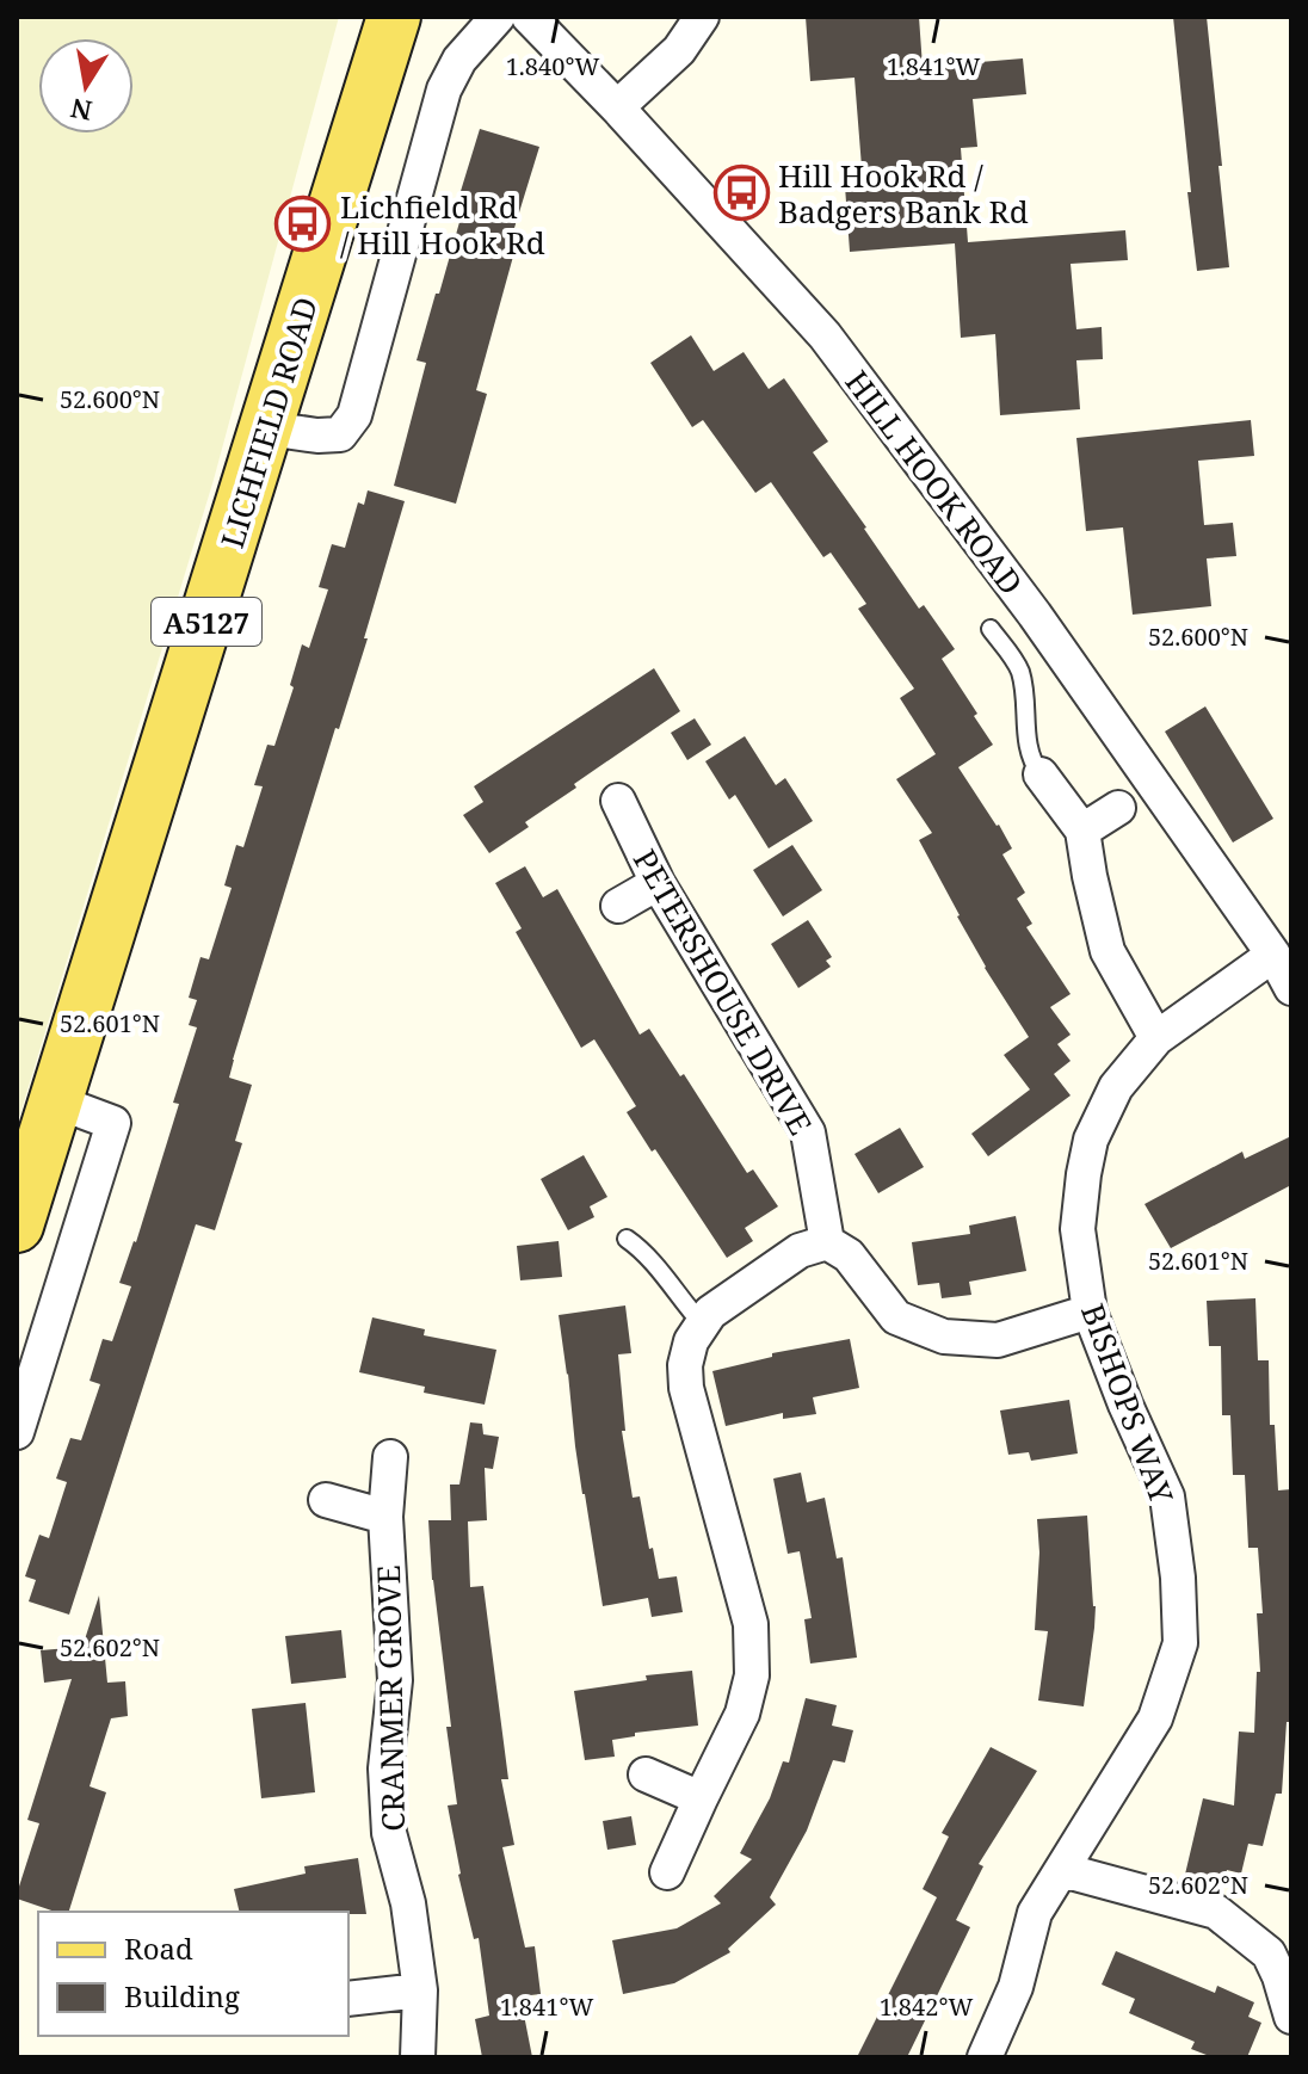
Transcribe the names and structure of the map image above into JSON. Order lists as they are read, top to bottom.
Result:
{
  "streets": {
    "main road": ["LICHFIELD ROAD", "A5127"],
    "street": [
      "HILL HOOK ROAD",
      "PETERSHOUSE DRIVE",
      "BISHOPS WAY",
      "CRANMER GROVE"
    ]
  },
  "crossings": [
    ["HILL HOOK ROAD", "BISHOPS WAY"]
  ],
  "places": {
    "bus stop": ["Hill Hook Rd / Badgers Bank Rd", "Lichfield Rd / Hill Hook Rd"]
  },
  "legend": ["Road", "Building"],
  "north": "bottom",
  "coordinates": [
    "1.840°W",
    "1.841°W",
    "52.600°N",
    "52.601°N",
    "52.602°N",
    "1.842°W"
  ]
}
